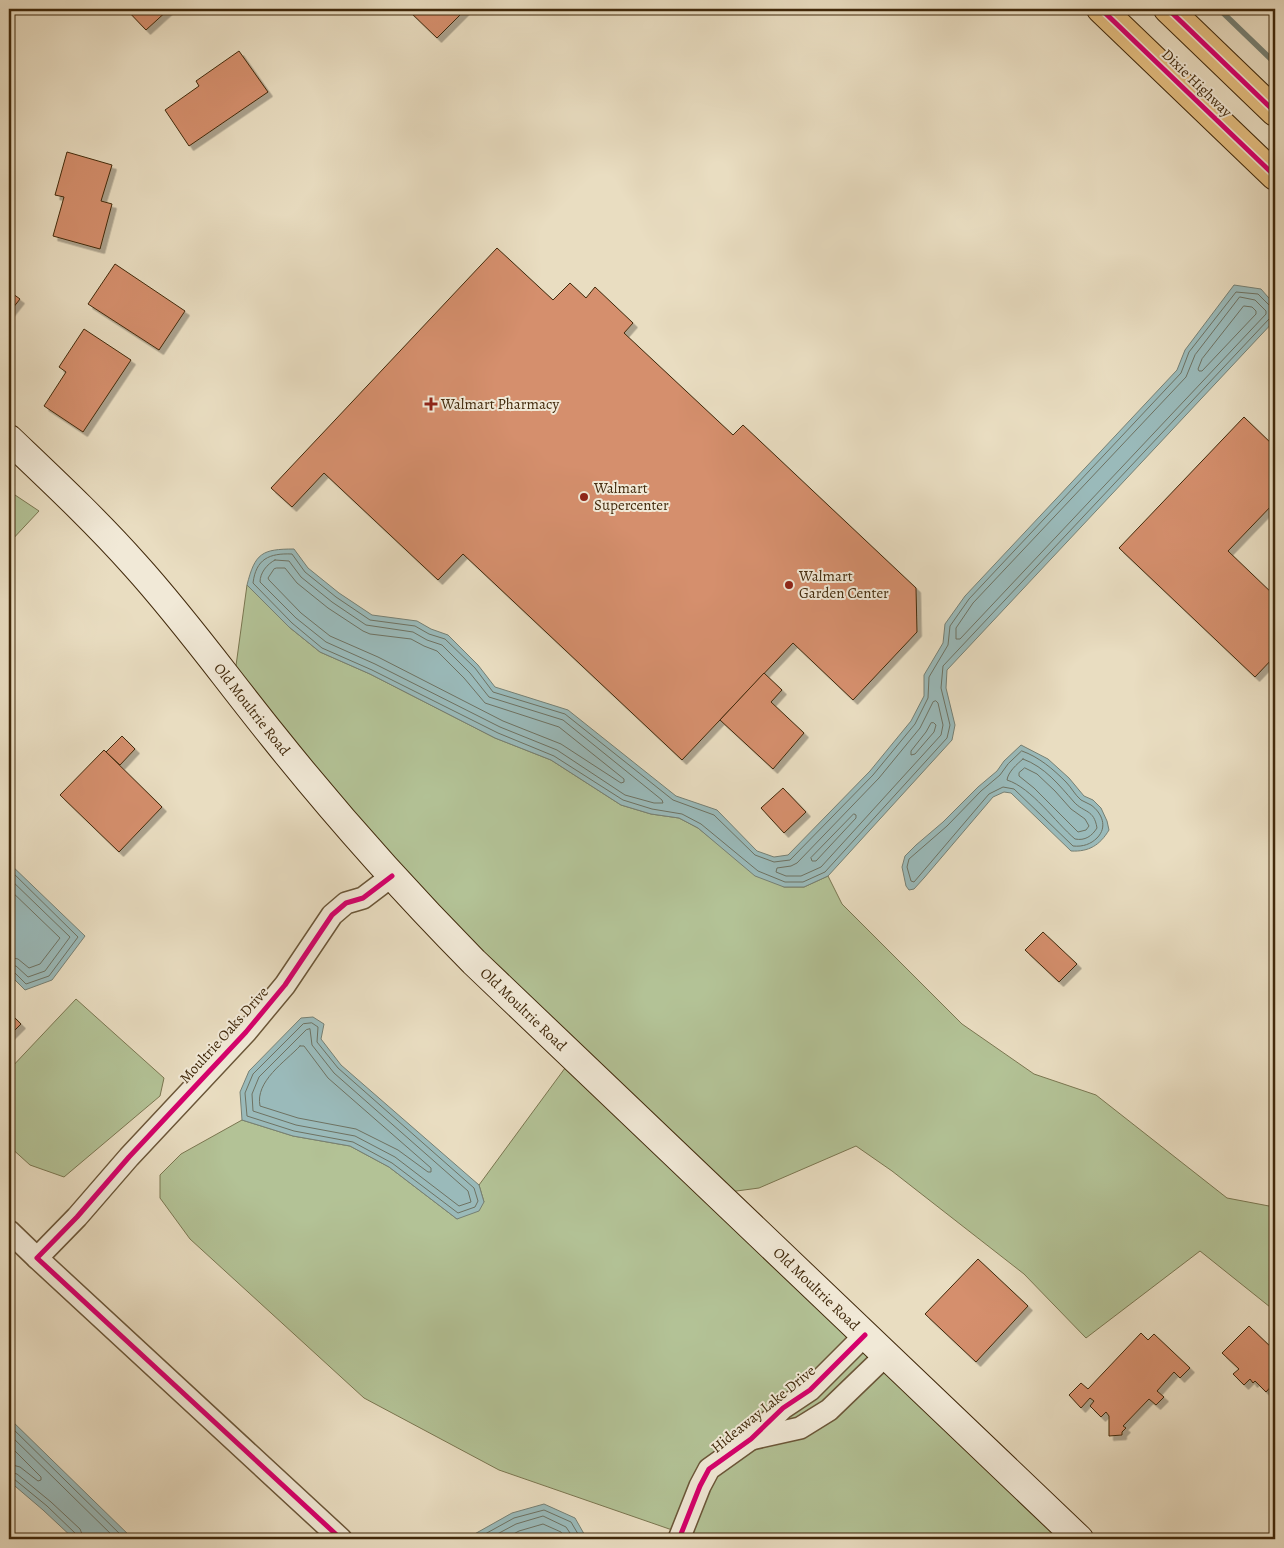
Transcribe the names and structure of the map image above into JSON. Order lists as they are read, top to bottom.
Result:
{
  "streets": {
    "main road": ["Dixie Highway", "Old Moultrie Road"],
    "street": ["Moultrie Oaks Drive", "Hideaway Lake Drive"]
  },
  "crossings": [
    ["Old Moultrie Road", "Moultrie Oaks Drive"],
    ["Old Moultrie Road", "Hideaway Lake Drive"]
  ],
  "places": {
    "health": ["Walmart Pharmacy"],
    "other": ["Walmart Supercenter", "Walmart Garden Center"]
  }
}
